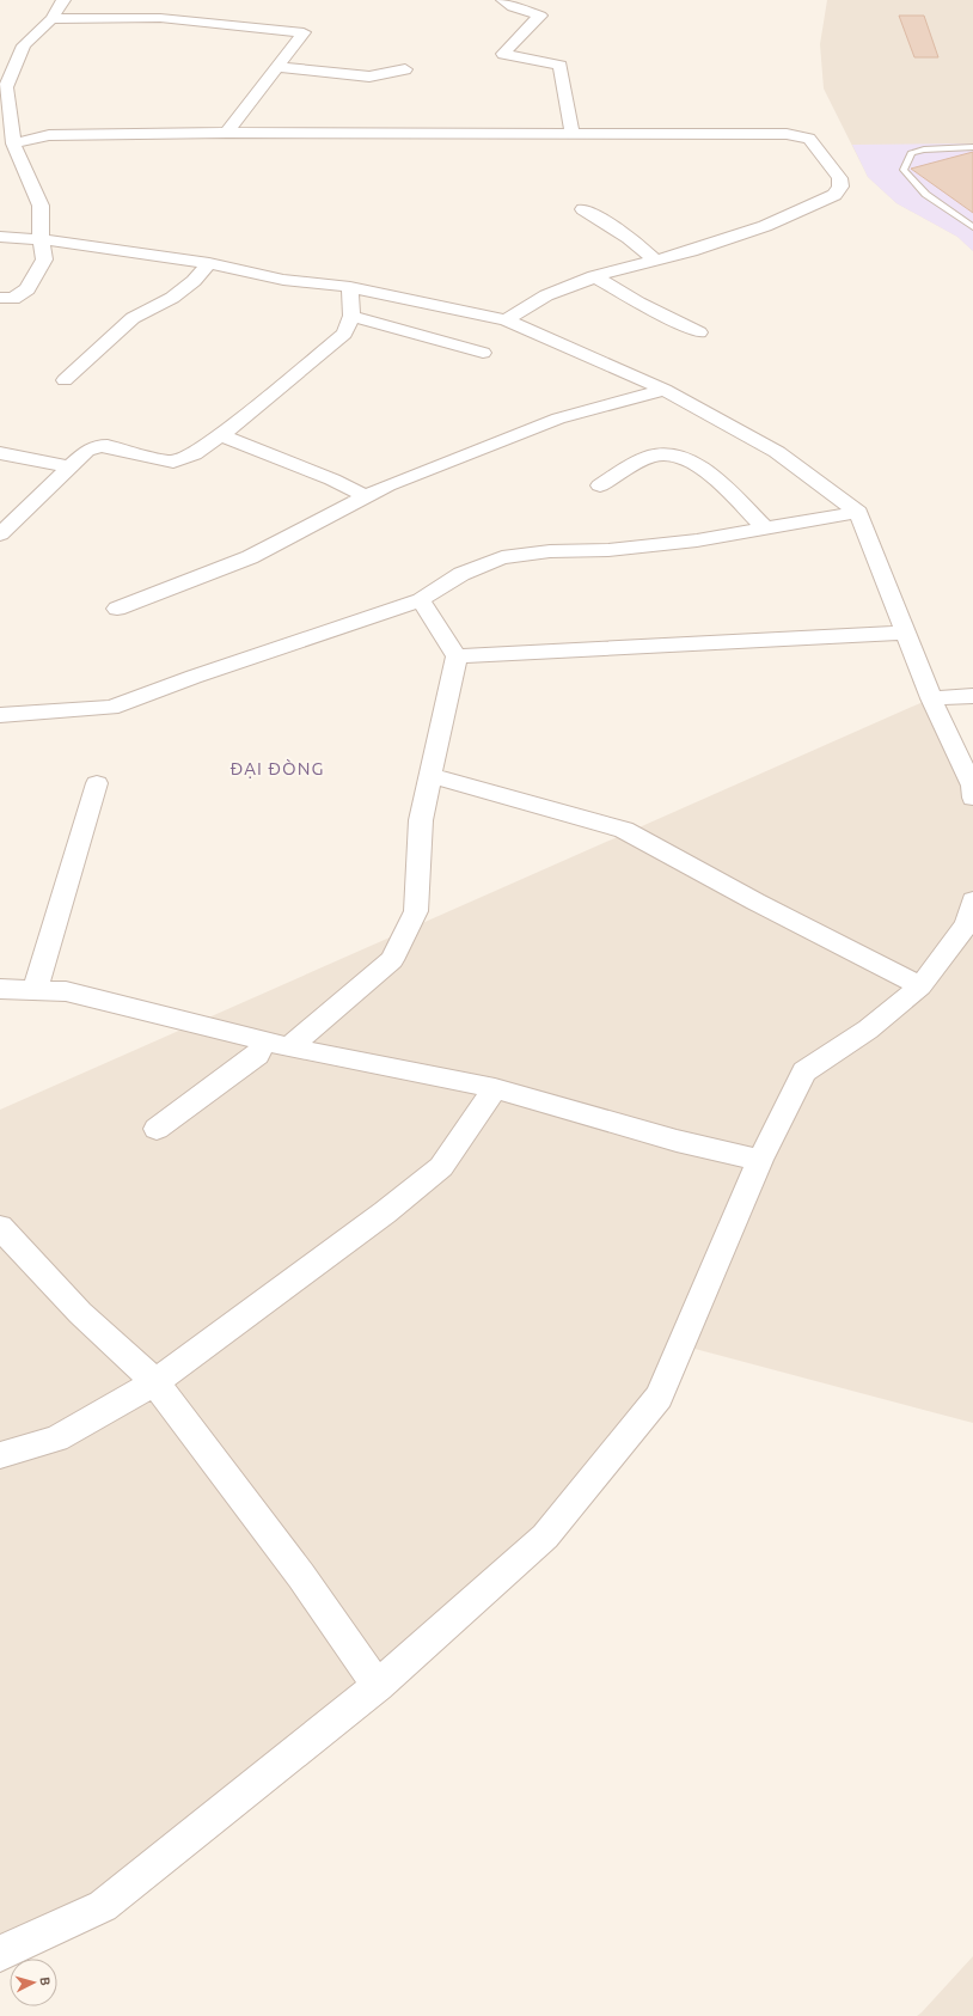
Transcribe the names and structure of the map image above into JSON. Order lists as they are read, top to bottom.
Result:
{
  "districts": ["ĐẠI ĐÒNG"],
  "north": "right"
}
